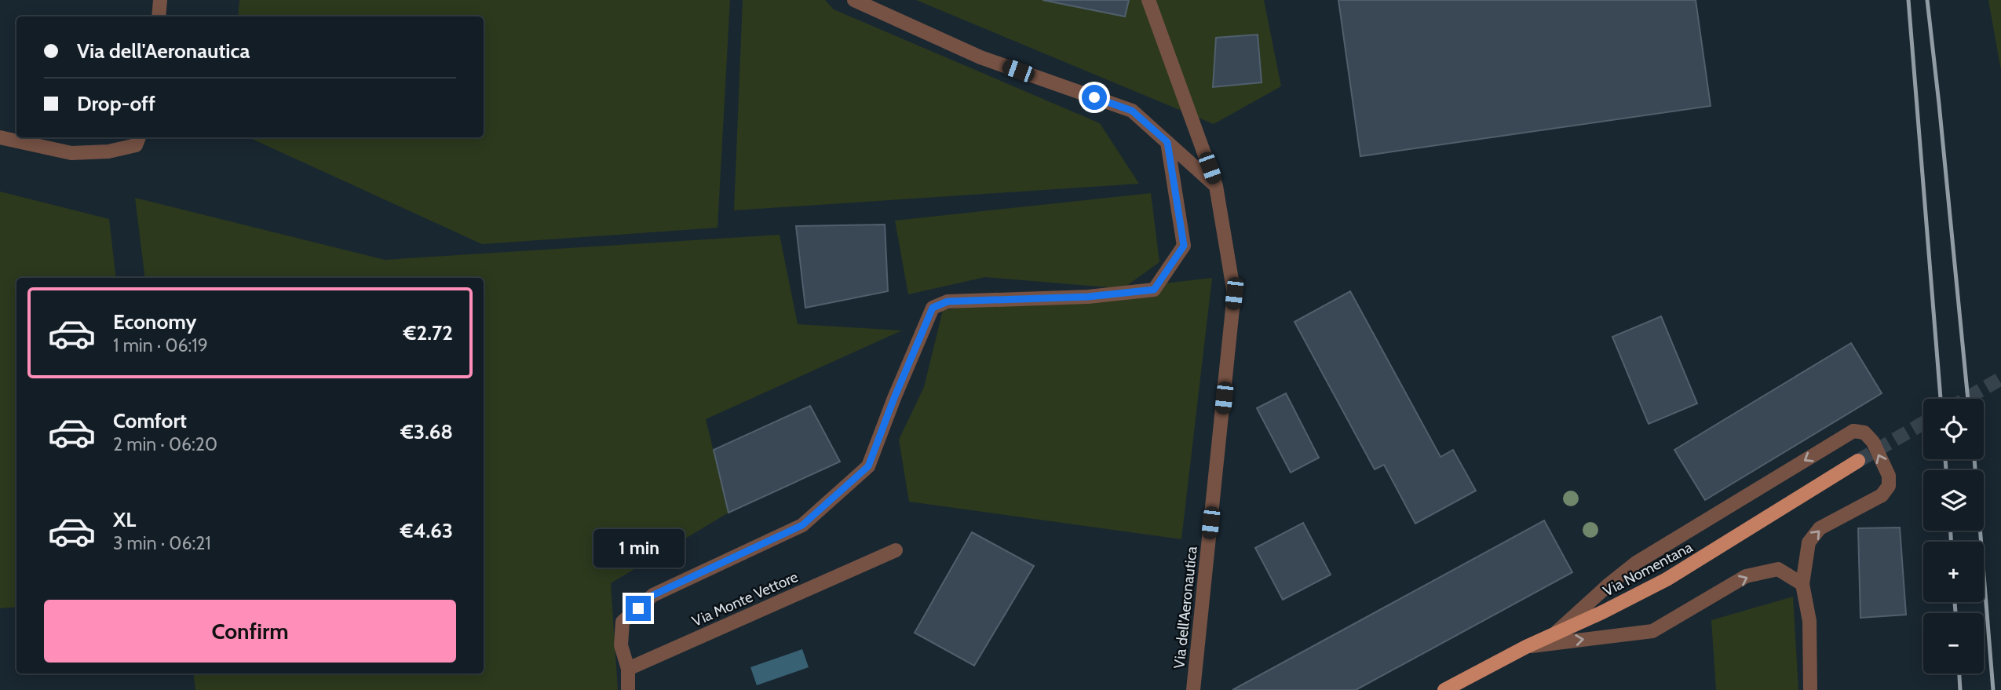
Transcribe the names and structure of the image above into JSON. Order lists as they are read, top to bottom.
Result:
{
  "streets": {
    "main road": ["Via Nomentana"],
    "street": ["Via Monte Vettore", "Via dell'Aeronautica"]
  },
  "page": {
    "banner": ["Via dell'Aeronautica", "Drop-off"],
    "list": [
      {
        "name": "Economy",
        "note": "1 min · 06:19",
        "value": "€2.72"
      },
      {
        "name": "Comfort",
        "note": "2 min · 06:20",
        "value": "€3.68"
      },
      {
        "name": "XL",
        "note": "3 min · 06:21",
        "value": "€4.63"
      }
    ],
    "map_buttons": ["+", "−"],
    "bubble": "1 min",
    "buttons": "Confirm"
  }
}
